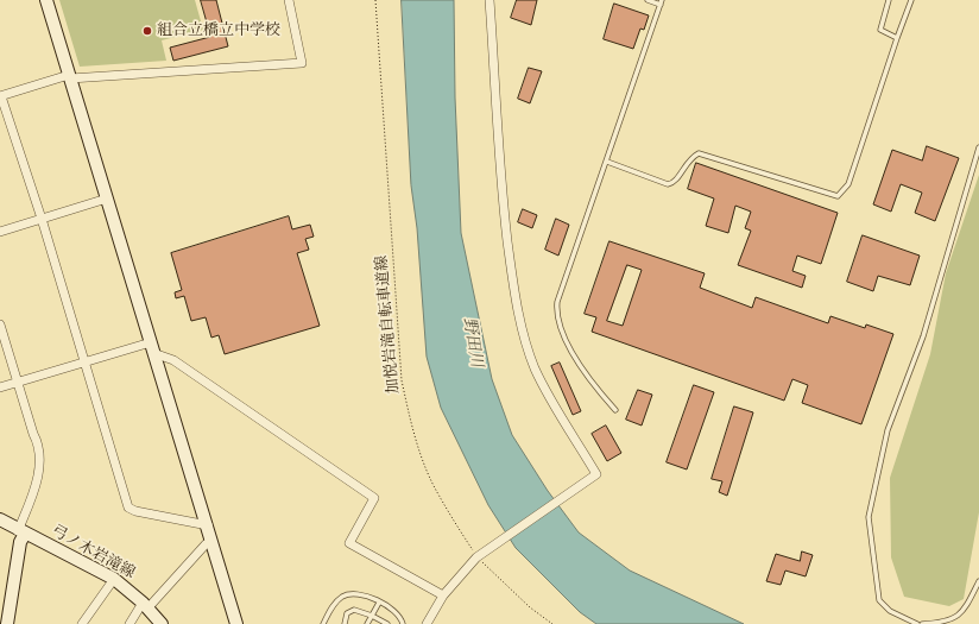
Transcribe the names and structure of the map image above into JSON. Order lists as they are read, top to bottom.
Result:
{
  "streets": {
    "street": ["弓ノ木岩滝線"],
    "path": ["加悦岩滝自転車道線"]
  },
  "water": ["野田川"],
  "places": ["組合立橋立中学校"]
}
